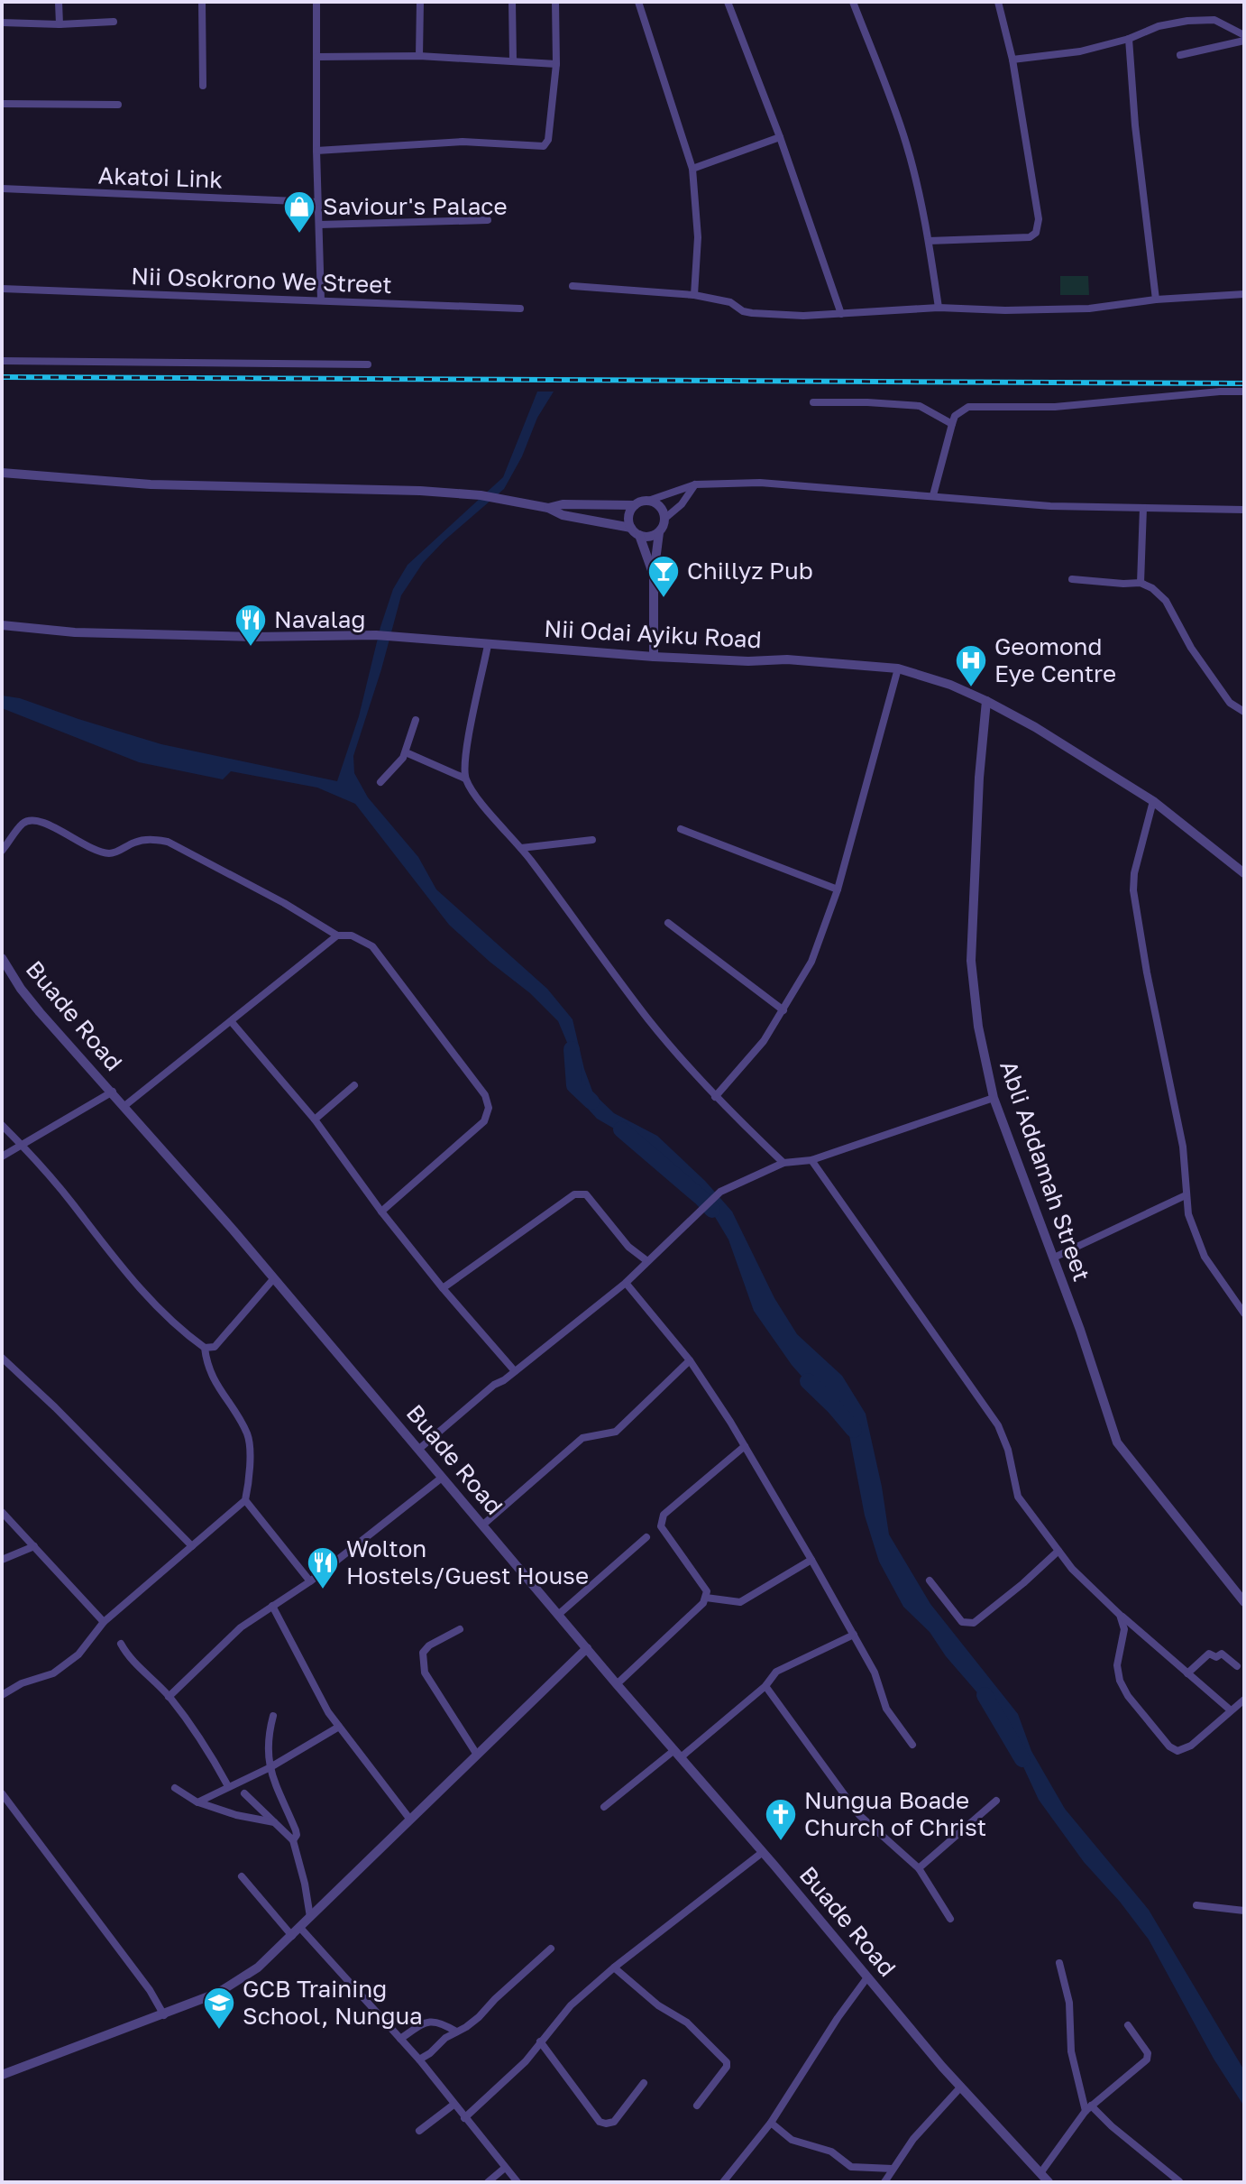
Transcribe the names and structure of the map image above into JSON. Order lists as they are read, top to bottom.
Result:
{
  "streets": {
    "street": [
      "Akatoi Link",
      "Nii Osokrono We Street",
      "Nii Odai Ayiku Road",
      "Buade Road",
      "Abli Addamah Street"
    ]
  },
  "crossings": [
    ["Nii Odai Ayiku Road", "Abli Addamah Street"]
  ],
  "places": {
    "shop": ["Saviour's Palace"],
    "bar": ["Chillyz Pub"],
    "restaurant": ["Navalag", "Wolton Hostels/Guest House"],
    "hospital": ["Geomond Eye Centre"],
    "church": ["Nungua Boade Church of Christ"],
    "school or university": ["GCB Training School, Nungua"]
  }
}
